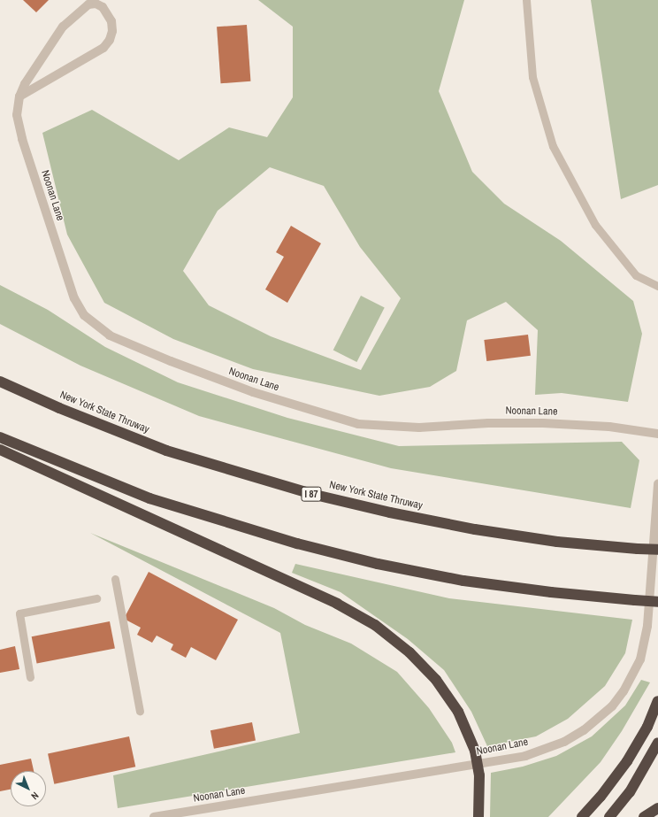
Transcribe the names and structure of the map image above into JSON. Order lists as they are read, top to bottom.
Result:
{
  "streets": {
    "highway": ["New York State Thruway", "I 87"],
    "street": ["Noonan Lane"]
  },
  "north": "bottom right"
}
